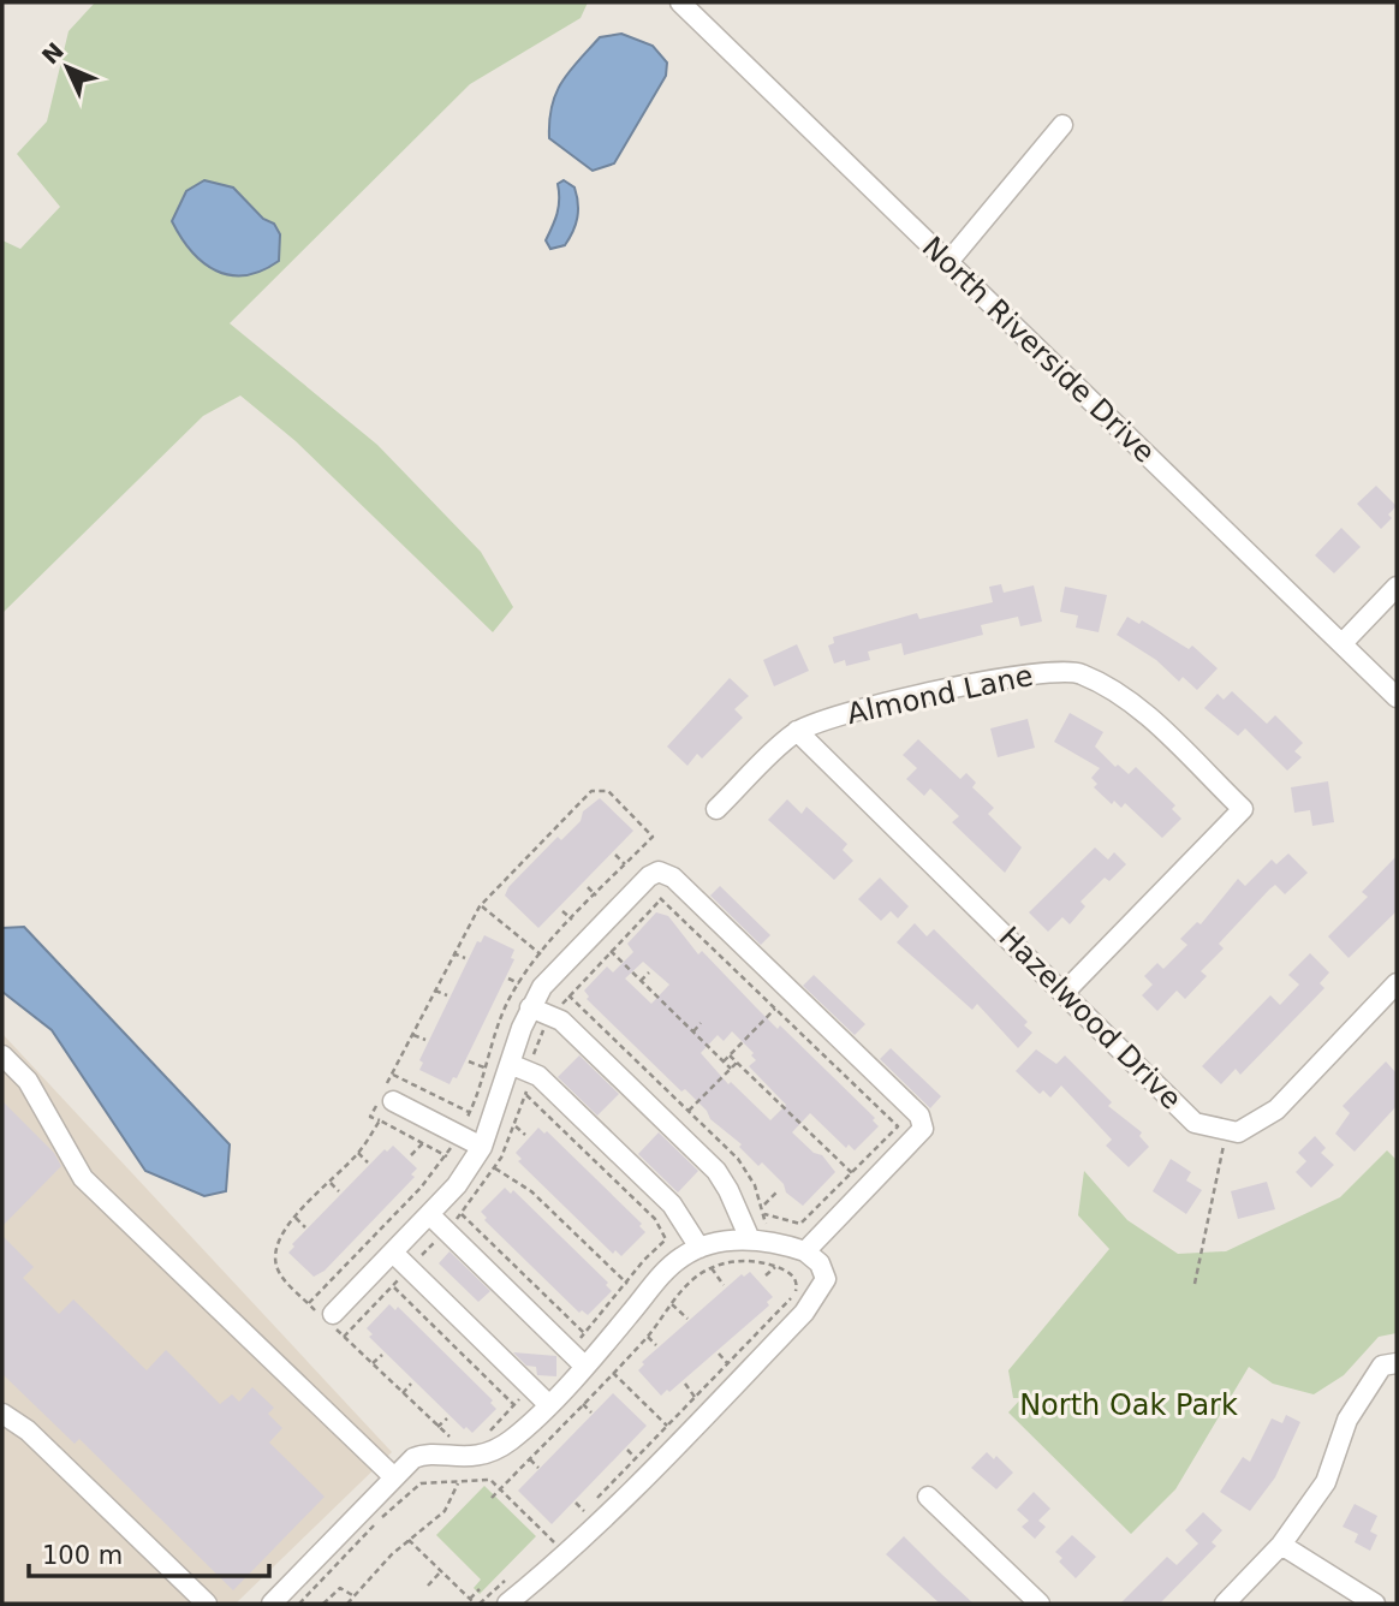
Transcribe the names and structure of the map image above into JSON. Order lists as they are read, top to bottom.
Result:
{
  "streets": {
    "street": ["North Riverside Drive", "Almond Lane", "Hazelwood Drive"]
  },
  "crossings": [
    ["Almond Lane", "Hazelwood Drive"]
  ],
  "parks": ["North Oak Park"],
  "scale_bar": "100 m",
  "north": "top left"
}
